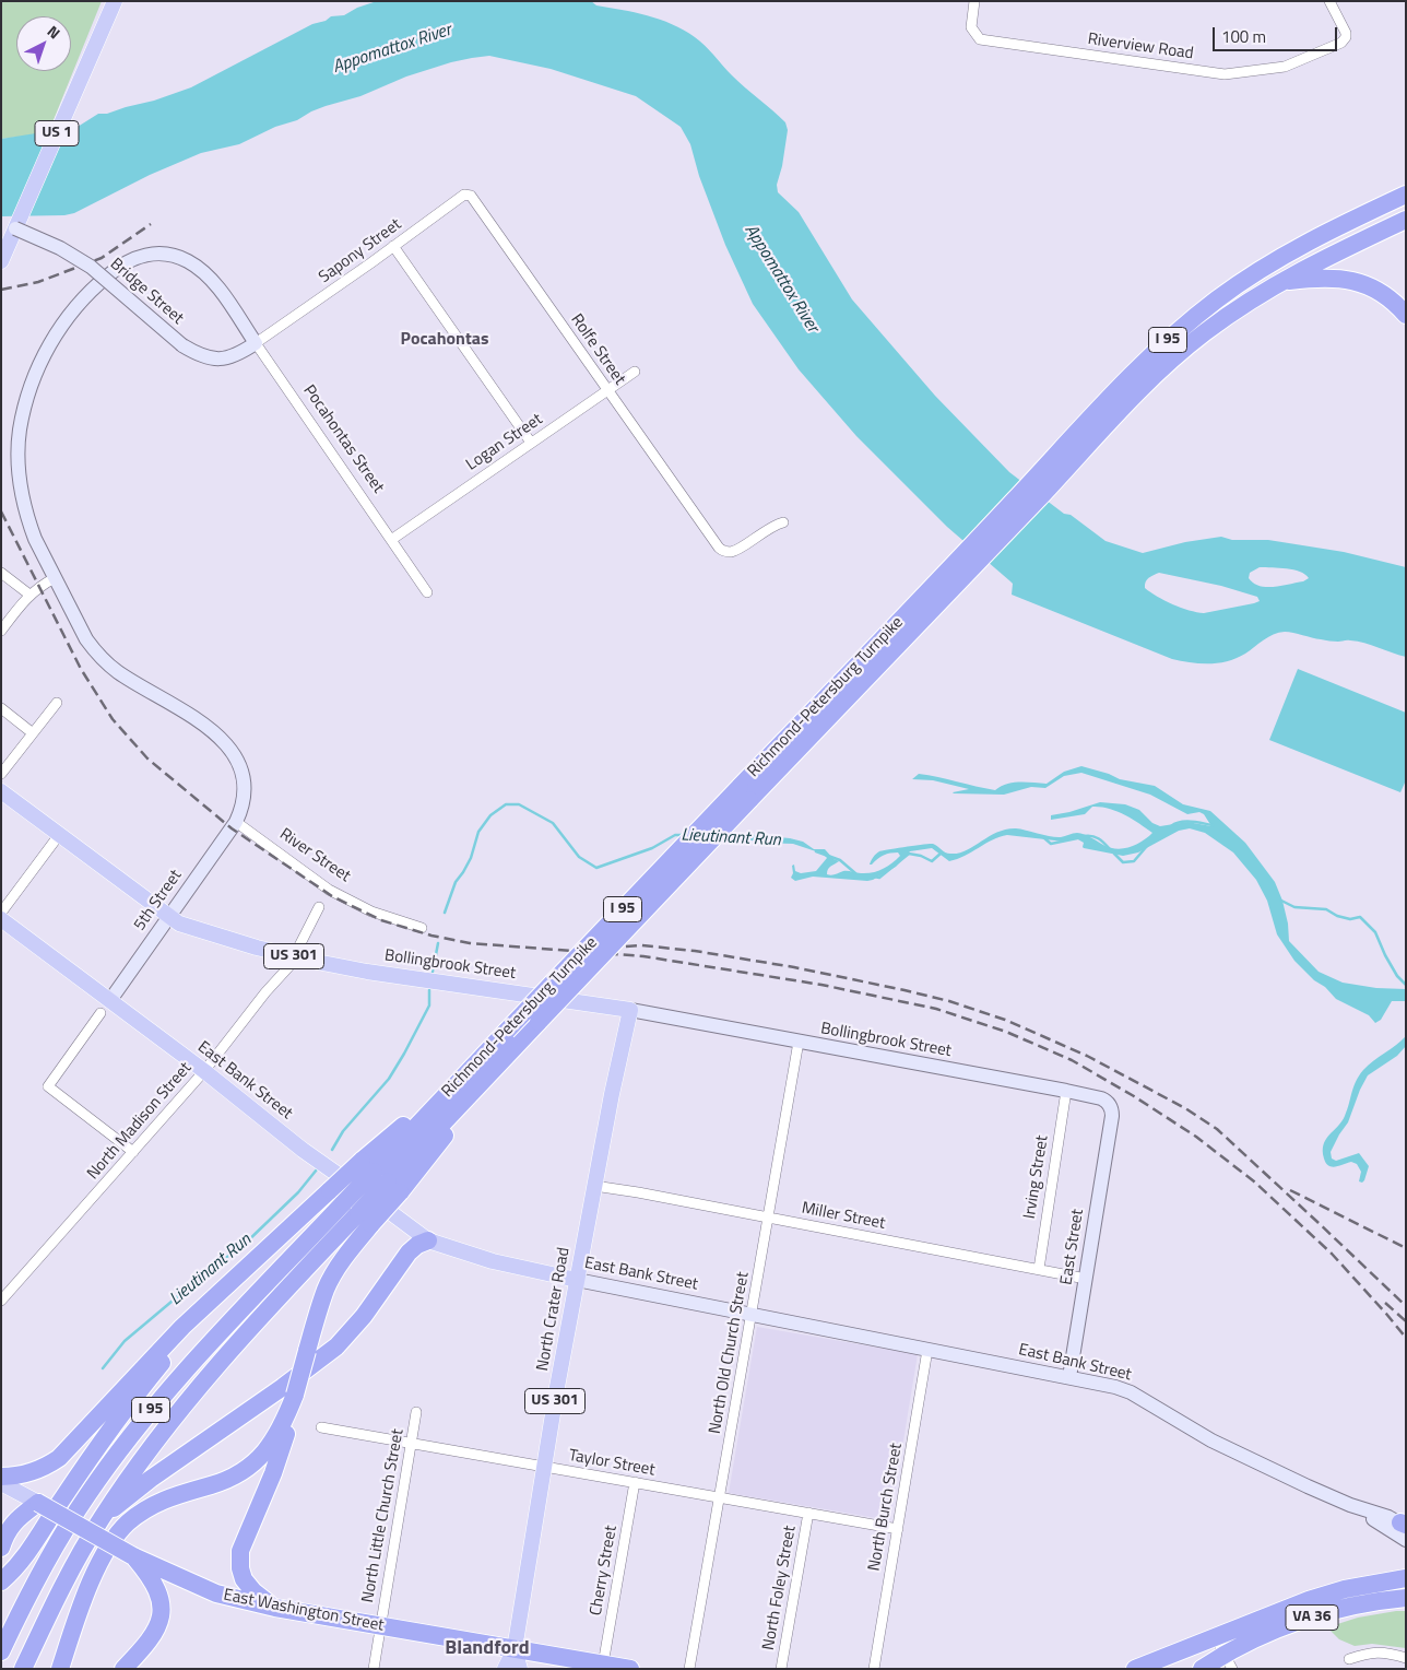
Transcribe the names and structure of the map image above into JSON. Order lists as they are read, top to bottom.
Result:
{
  "streets": {
    "highway": [
      "I 95",
      "Richmond-Petersburg Turnpike",
      "East Washington Street",
      "VA 36"
    ],
    "main road": [
      "US 1",
      "US 301",
      "Bollingbrook Street",
      "East Bank Street",
      "North Crater Road"
    ],
    "street": [
      "Riverview Road",
      "Sapony Street",
      "Bridge Street",
      "Rolfe Street",
      "Pocahontas Street",
      "Logan Street",
      "River Street",
      "5th Street",
      "North Madison Street",
      "Irving Street",
      "Miller Street",
      "East Street",
      "North Old Church Street",
      "Taylor Street",
      "North Burch Street",
      "North Little Church Street",
      "Cherry Street",
      "North Foley Street"
    ]
  },
  "crossings": [
    ["US 1", "Bridge Street"],
    ["Sapony Street", "Bridge Street"],
    ["Sapony Street", "Rolfe Street"],
    ["Sapony Street", "Pocahontas Street"],
    ["Bridge Street", "Pocahontas Street"],
    ["Rolfe Street", "Logan Street"],
    ["Pocahontas Street", "Logan Street"],
    ["Pocahontas Street", "River Street"],
    ["Pocahontas Street", "5th Street"],
    ["River Street", "5th Street"],
    ["5th Street", "Bollingbrook Street"],
    ["5th Street", "East Bank Street"],
    ["US 301", "North Crater Road"],
    ["US 301", "East Washington Street"],
    ["Bollingbrook Street", "North Madison Street"],
    ["Bollingbrook Street", "Irving Street"],
    ["Bollingbrook Street", "East Street"],
    ["Bollingbrook Street", "North Crater Road"],
    ["Bollingbrook Street", "North Old Church Street"],
    ["East Bank Street", "North Madison Street"],
    ["East Bank Street", "East Street"],
    ["East Bank Street", "North Crater Road"],
    ["East Bank Street", "North Old Church Street"],
    ["East Bank Street", "North Burch Street"],
    ["Irving Street", "Miller Street"],
    ["Miller Street", "East Street"],
    ["Miller Street", "North Crater Road"],
    ["Miller Street", "North Old Church Street"],
    ["North Crater Road", "Taylor Street"],
    ["North Crater Road", "East Washington Street"],
    ["North Old Church Street", "Taylor Street"],
    ["Taylor Street", "North Burch Street"],
    ["Taylor Street", "North Little Church Street"],
    ["Taylor Street", "Cherry Street"],
    ["Taylor Street", "North Foley Street"],
    ["North Little Church Street", "East Washington Street"],
    ["Cherry Street", "East Washington Street"]
  ],
  "districts": ["Pocahontas", "Blandford"],
  "water": ["Appomattox River", "Lieutinant Run"],
  "scale_bar": "100 m",
  "north": "top right"
}
